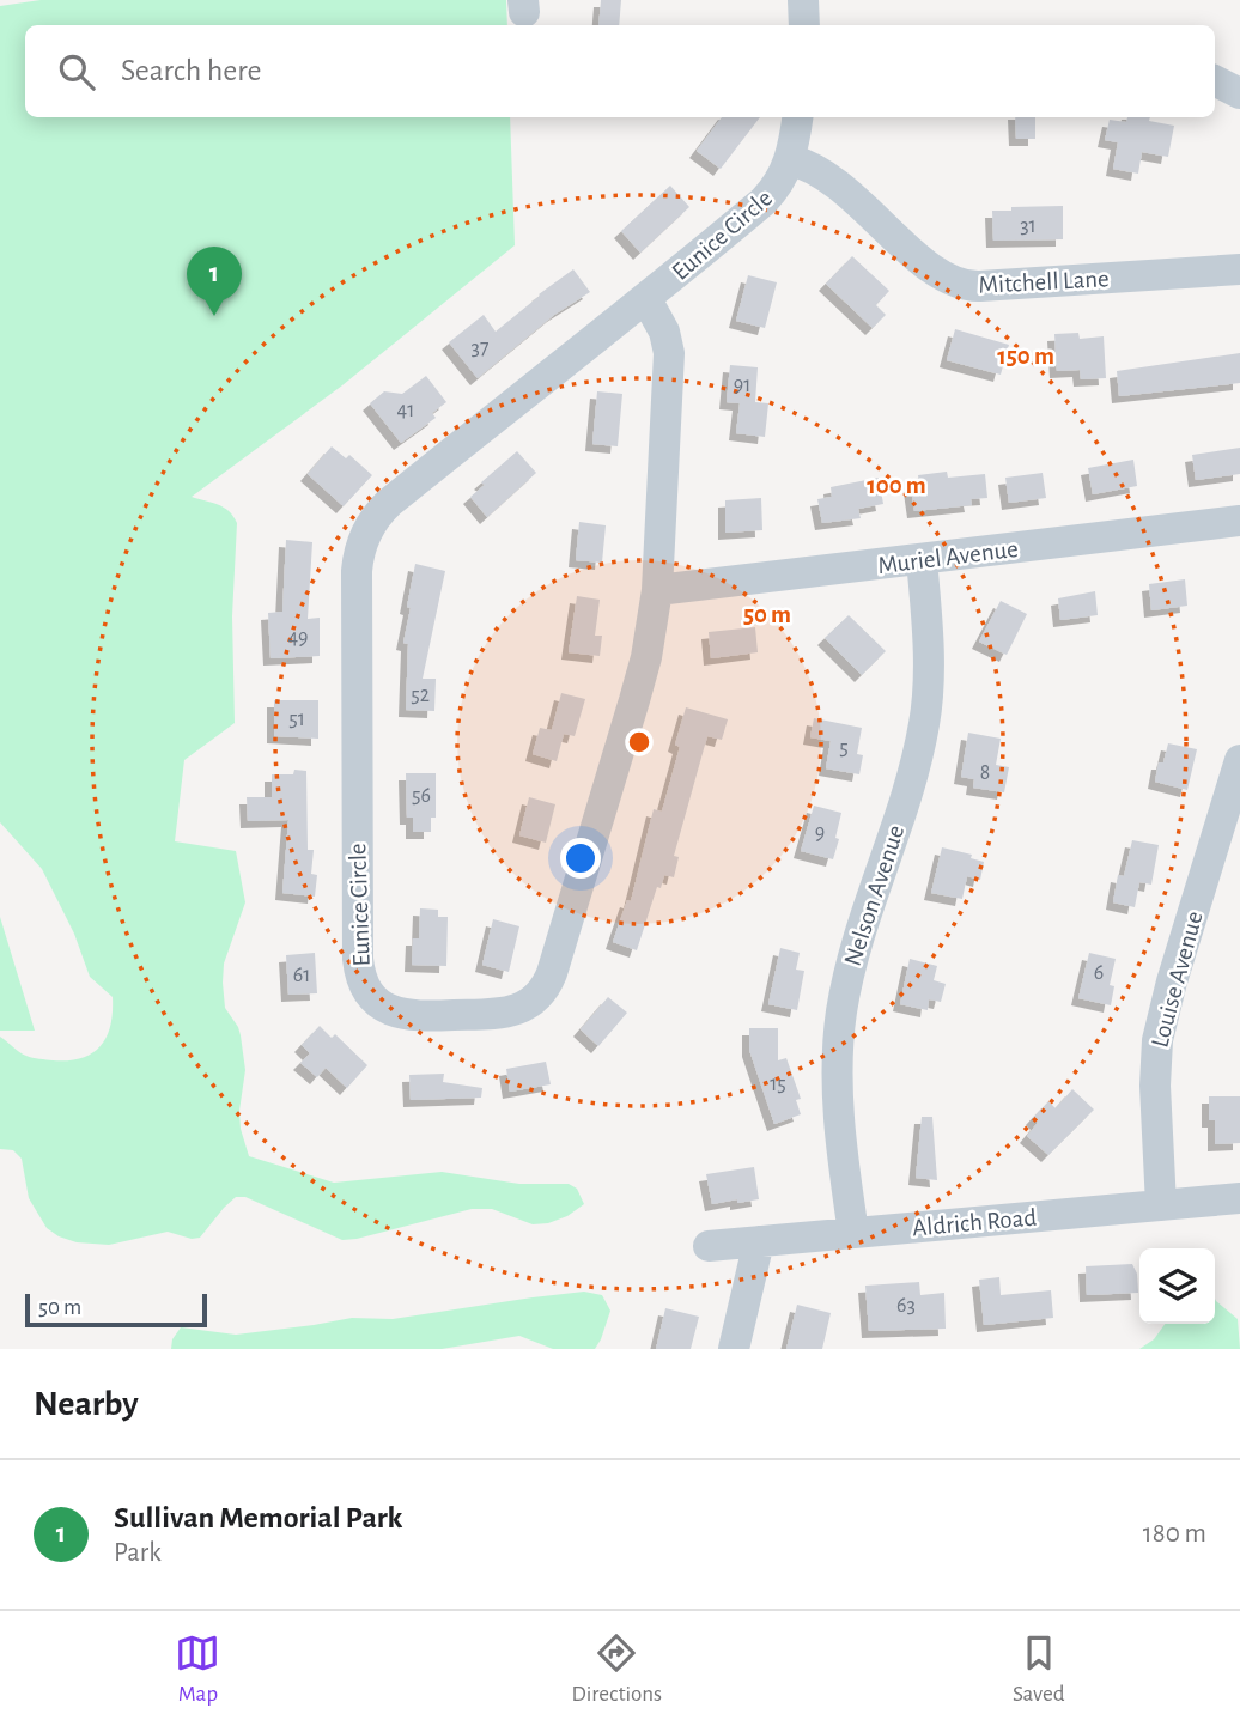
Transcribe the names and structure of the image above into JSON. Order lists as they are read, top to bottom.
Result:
{
  "streets": {
    "street": [
      "Eunice Circle",
      "Mitchell Lane",
      "Muriel Avenue",
      "Nelson Avenue",
      "Louise Avenue",
      "Aldrich Road"
    ]
  },
  "crossings": [
    ["Eunice Circle", "Mitchell Lane"],
    ["Eunice Circle", "Muriel Avenue"],
    ["Muriel Avenue", "Nelson Avenue"],
    ["Nelson Avenue", "Aldrich Road"],
    ["Louise Avenue", "Aldrich Road"]
  ],
  "house_numbers": [
    "31",
    "37",
    "91",
    "41",
    "49",
    "52",
    "51",
    "5",
    "8",
    "56",
    "9",
    "6",
    "61",
    "15",
    "63"
  ],
  "scale_bar": "50 m",
  "page": {
    "search": "Search here",
    "pins": "1",
    "scale": "50 m",
    "heading": "Nearby",
    "list": [
      {
        "mark": "1",
        "name": "Sullivan Memorial Park",
        "note": "Park",
        "value": "180 m"
      }
    ],
    "nav": ["Map", "Directions", "Saved"]
  },
  "rings": ["150 m", "100 m", "50 m"]
}
